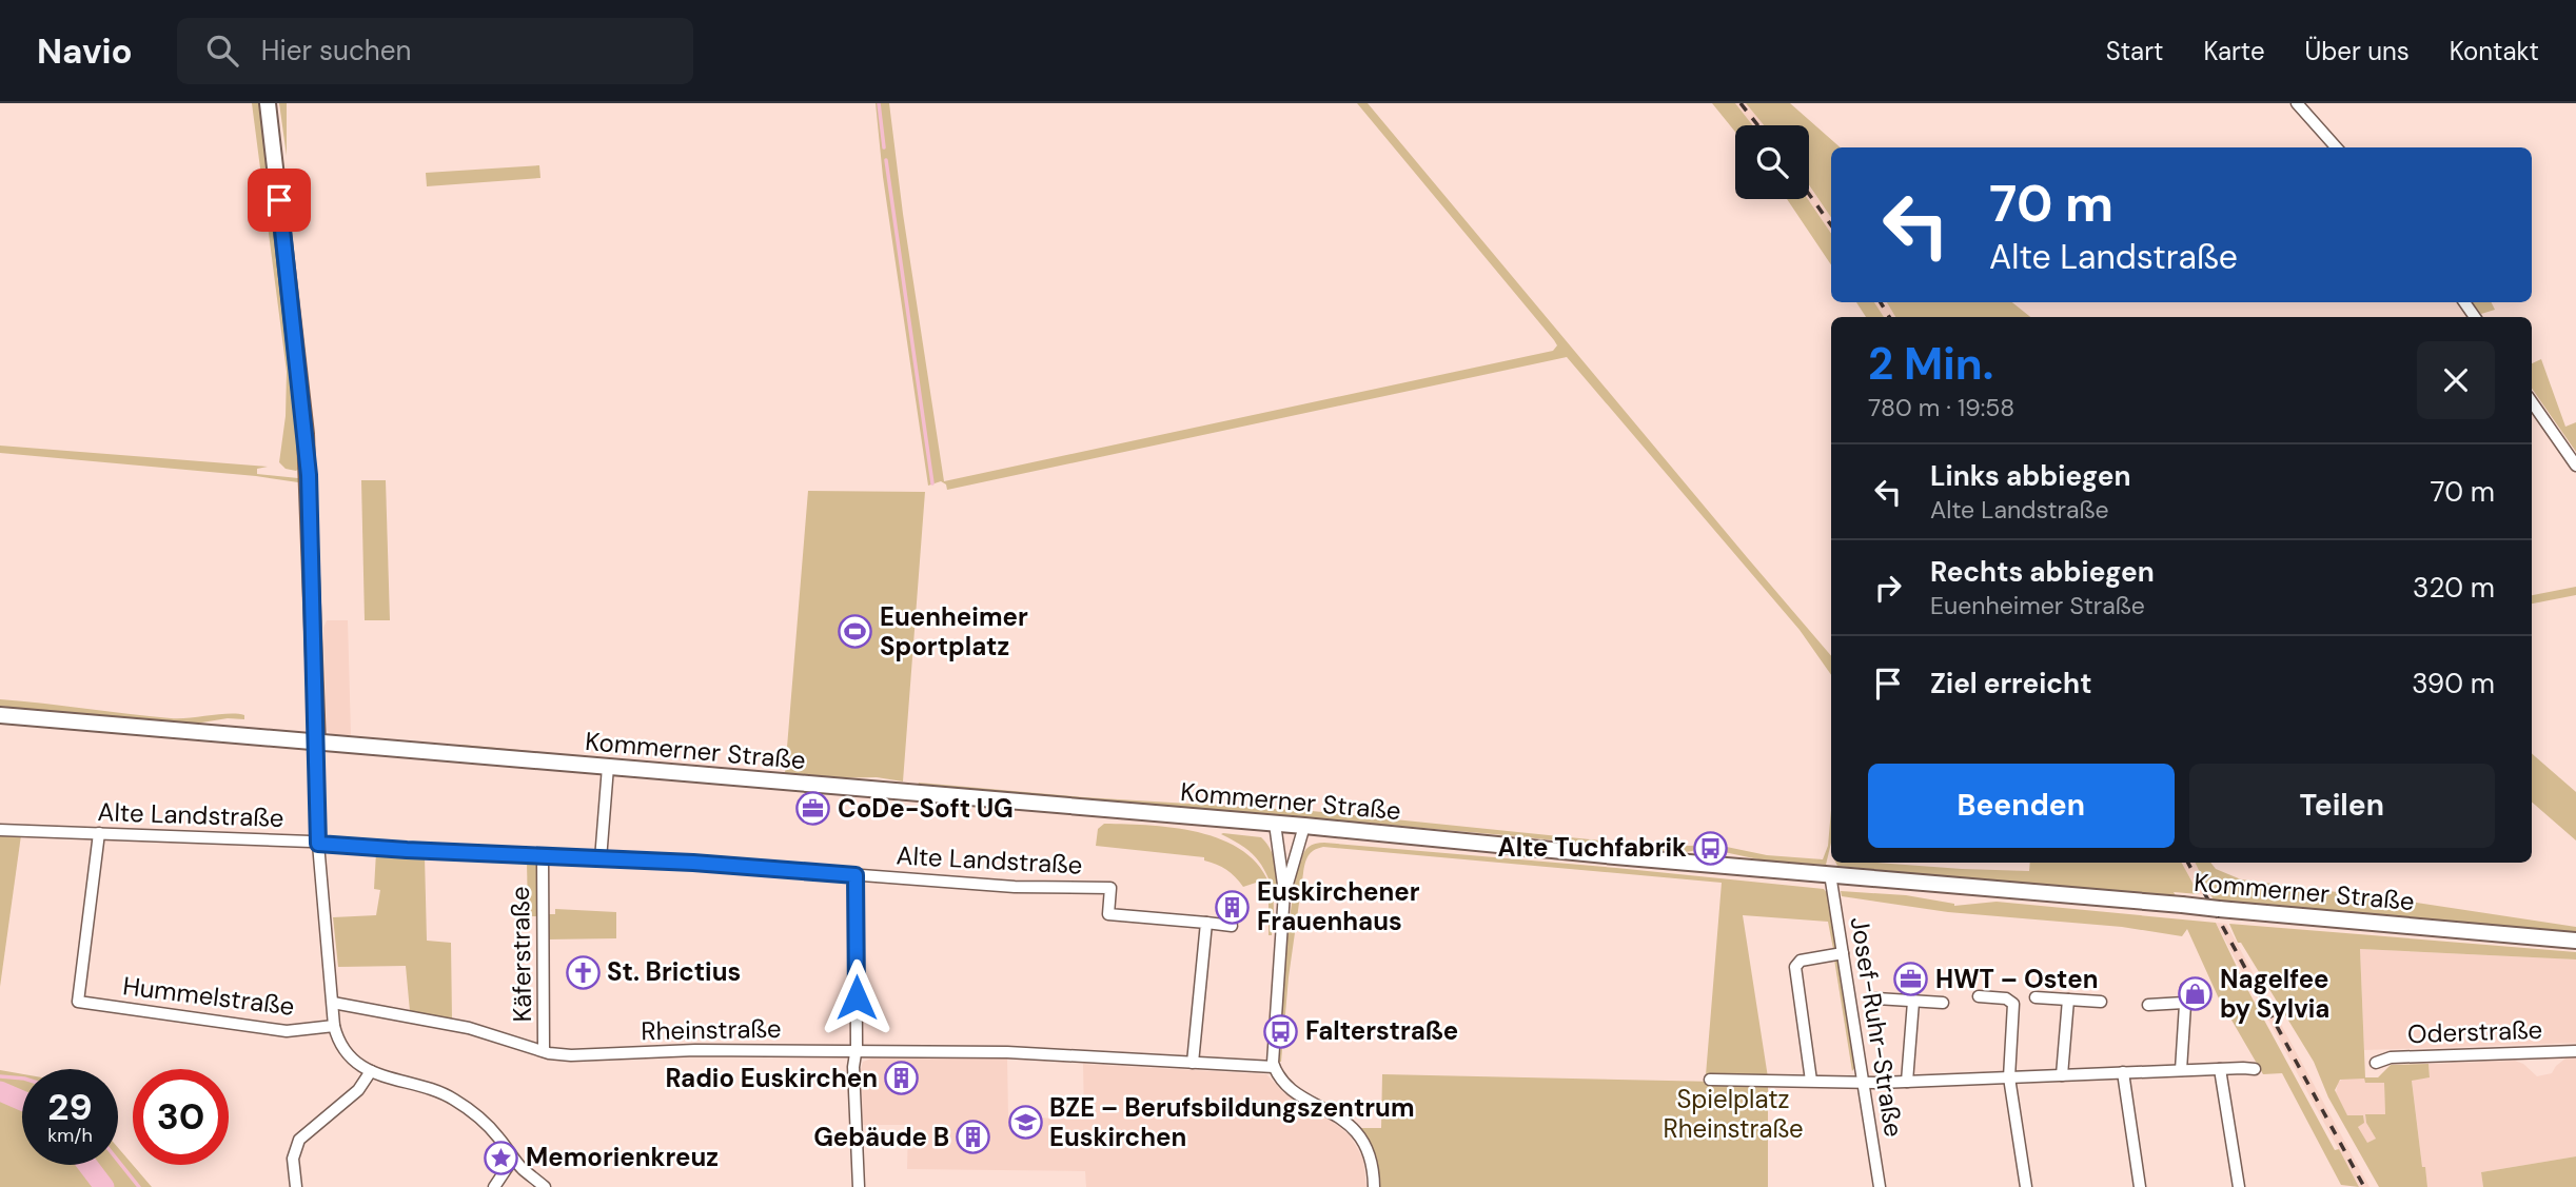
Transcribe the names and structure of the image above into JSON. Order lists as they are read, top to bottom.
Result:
{
  "streets": {
    "main road": ["Kommerner Straße"],
    "street": [
      "Alte Landstraße",
      "Käferstraße",
      "Hummelstraße",
      "Josef-Ruhr-Straße",
      "Rheinstraße",
      "Oderstraße"
    ]
  },
  "crossings": [
    ["Kommerner Straße", "Josef-Ruhr-Straße"],
    ["Alte Landstraße", "Käferstraße"],
    ["Alte Landstraße", "Hummelstraße"],
    ["Käferstraße", "Rheinstraße"]
  ],
  "parks": ["Spielplatz Rheinstraße"],
  "places": {
    "sports": ["Euenheimer Sportplatz"],
    "office": ["CoDe-Soft UG", "HWT – Osten"],
    "bus stop": ["Alte Tuchfabrik", "Falterstraße"],
    "building": ["Euskirchener Frauenhaus", "Radio Euskirchen", "Gebäude B"],
    "church": ["St. Brictius"],
    "shop": ["Nagelfee by Sylvia"],
    "school or university": ["BZE – Berufsbildungszentrum Euskirchen"],
    "place": ["Memorienkreuz"]
  },
  "page": {
    "header": "Navio",
    "search": "Hier suchen",
    "nav": [
      "Start",
      "Karte",
      "Über uns",
      "Kontakt"
    ],
    "turn": ["70 m", "Alte Landstraße"],
    "heading": ["2 Min.", "780 m · 19:58"],
    "list": [
      {
        "name": "Links abbiegen",
        "note": "Alte Landstraße",
        "value": "70 m"
      },
      {
        "name": "Rechts abbiegen",
        "note": "Euenheimer Straße",
        "value": "320 m"
      },
      {
        "name": "Ziel erreicht",
        "value": "390 m"
      }
    ],
    "buttons": ["Beenden", "Teilen"],
    "speed": "29 km/h",
    "limit": "30"
  }
}
